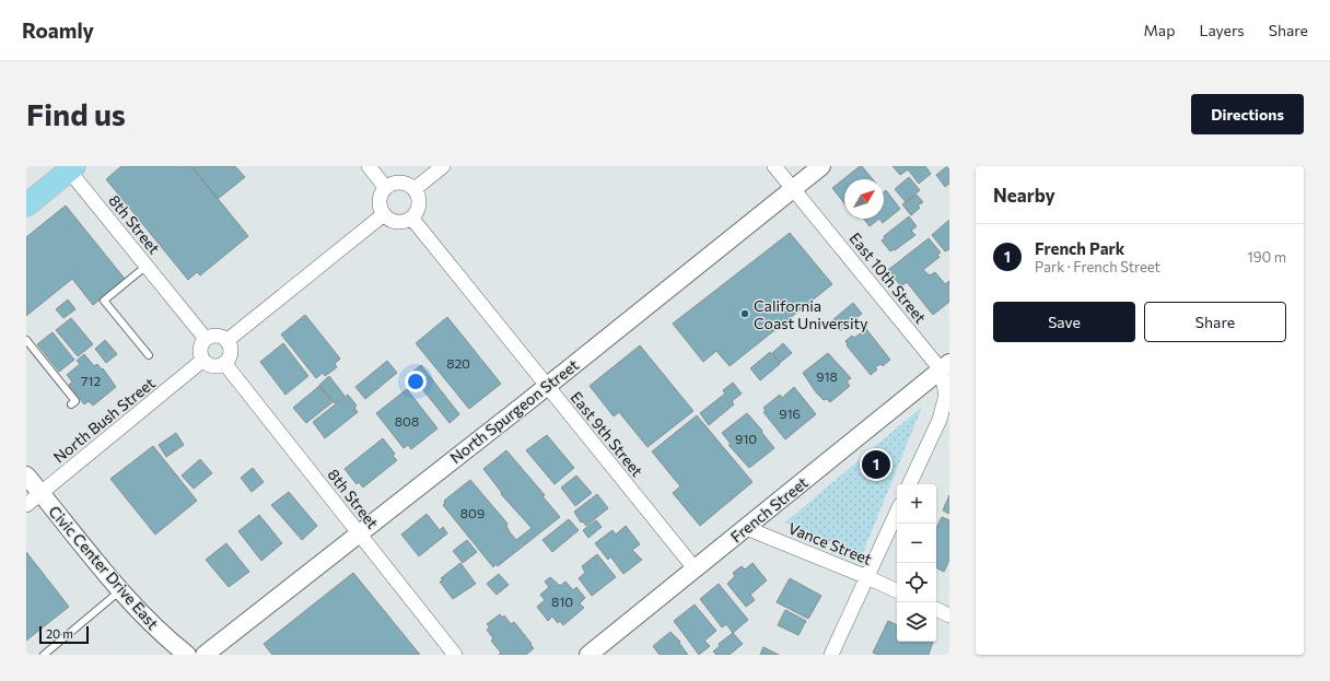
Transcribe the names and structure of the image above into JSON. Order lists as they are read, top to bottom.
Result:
{
  "streets": {
    "street": [
      "8th Street",
      "East 10th Street",
      "North Spurgeon Street",
      "North Bush Street",
      "East 9th Street",
      "French Street",
      "Vance Street",
      "Civic Center Drive East"
    ]
  },
  "crossings": [
    ["8th Street", "North Spurgeon Street"],
    ["8th Street", "North Bush Street"],
    ["East 10th Street", "North Spurgeon Street"],
    ["East 10th Street", "French Street"],
    ["North Spurgeon Street", "East 9th Street"],
    ["North Bush Street", "Civic Center Drive East"],
    ["East 9th Street", "French Street"],
    ["French Street", "Vance Street"]
  ],
  "places": ["California Coast University"],
  "house_numbers": [
    "820",
    "918",
    "712",
    "916",
    "808",
    "910",
    "809",
    "810"
  ],
  "scale_bar": "20 m",
  "north": "top right",
  "page": {
    "header": "Roamly",
    "nav": ["Map", "Layers", "Share"],
    "buttons": [
      "Directions",
      ["Save", "Share"]
    ],
    "title": "Find us",
    "heading": "Nearby",
    "list": [
      {
        "mark": "1",
        "name": "French Park",
        "note": "Park · French Street",
        "value": "190 m"
      }
    ],
    "pins": "1",
    "map_buttons": ["+", "−"],
    "scale": "20 m"
  }
}
